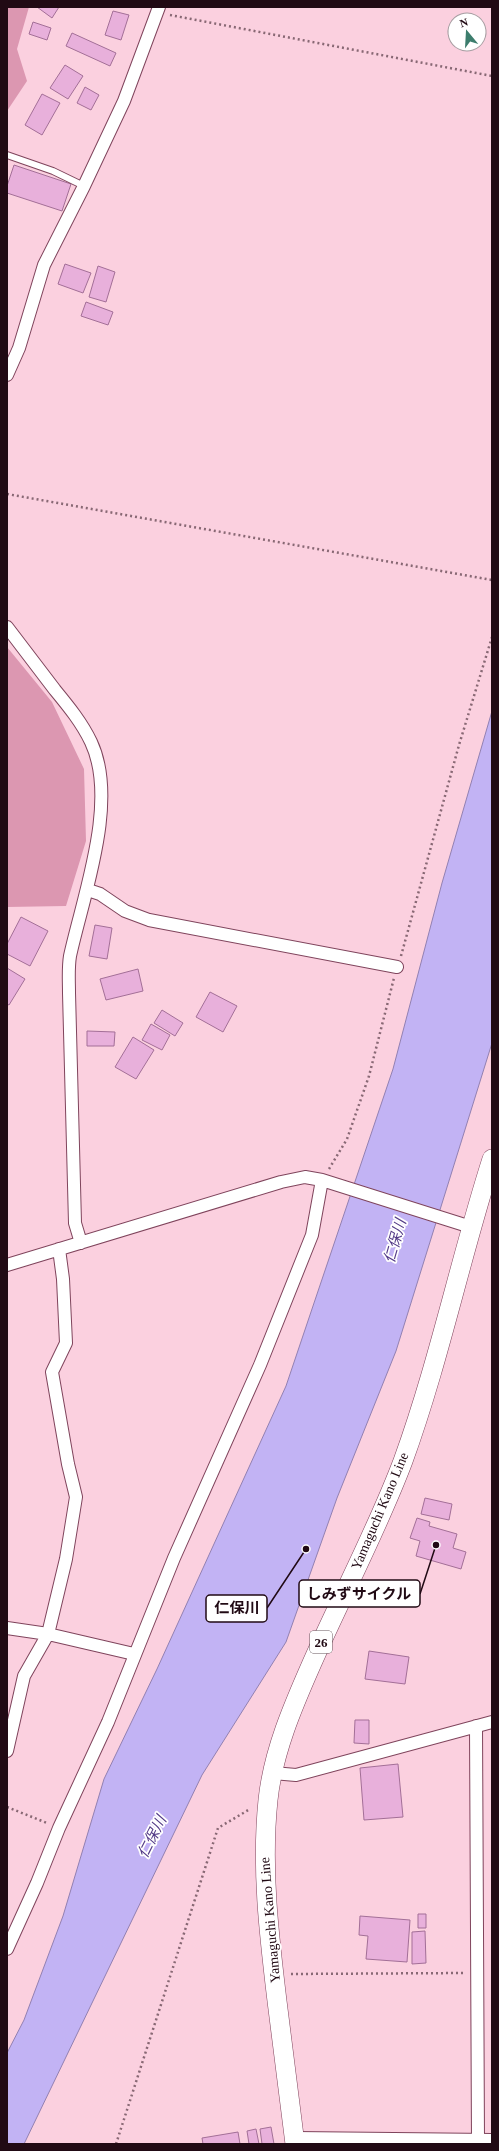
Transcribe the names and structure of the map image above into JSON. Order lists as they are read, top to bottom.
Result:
{
  "streets": {
    "main road": ["Yamaguchi Kano Line", "26"]
  },
  "water": ["仁保川"],
  "places": ["しみずサイクル", "仁保川"],
  "north": "top"
}
